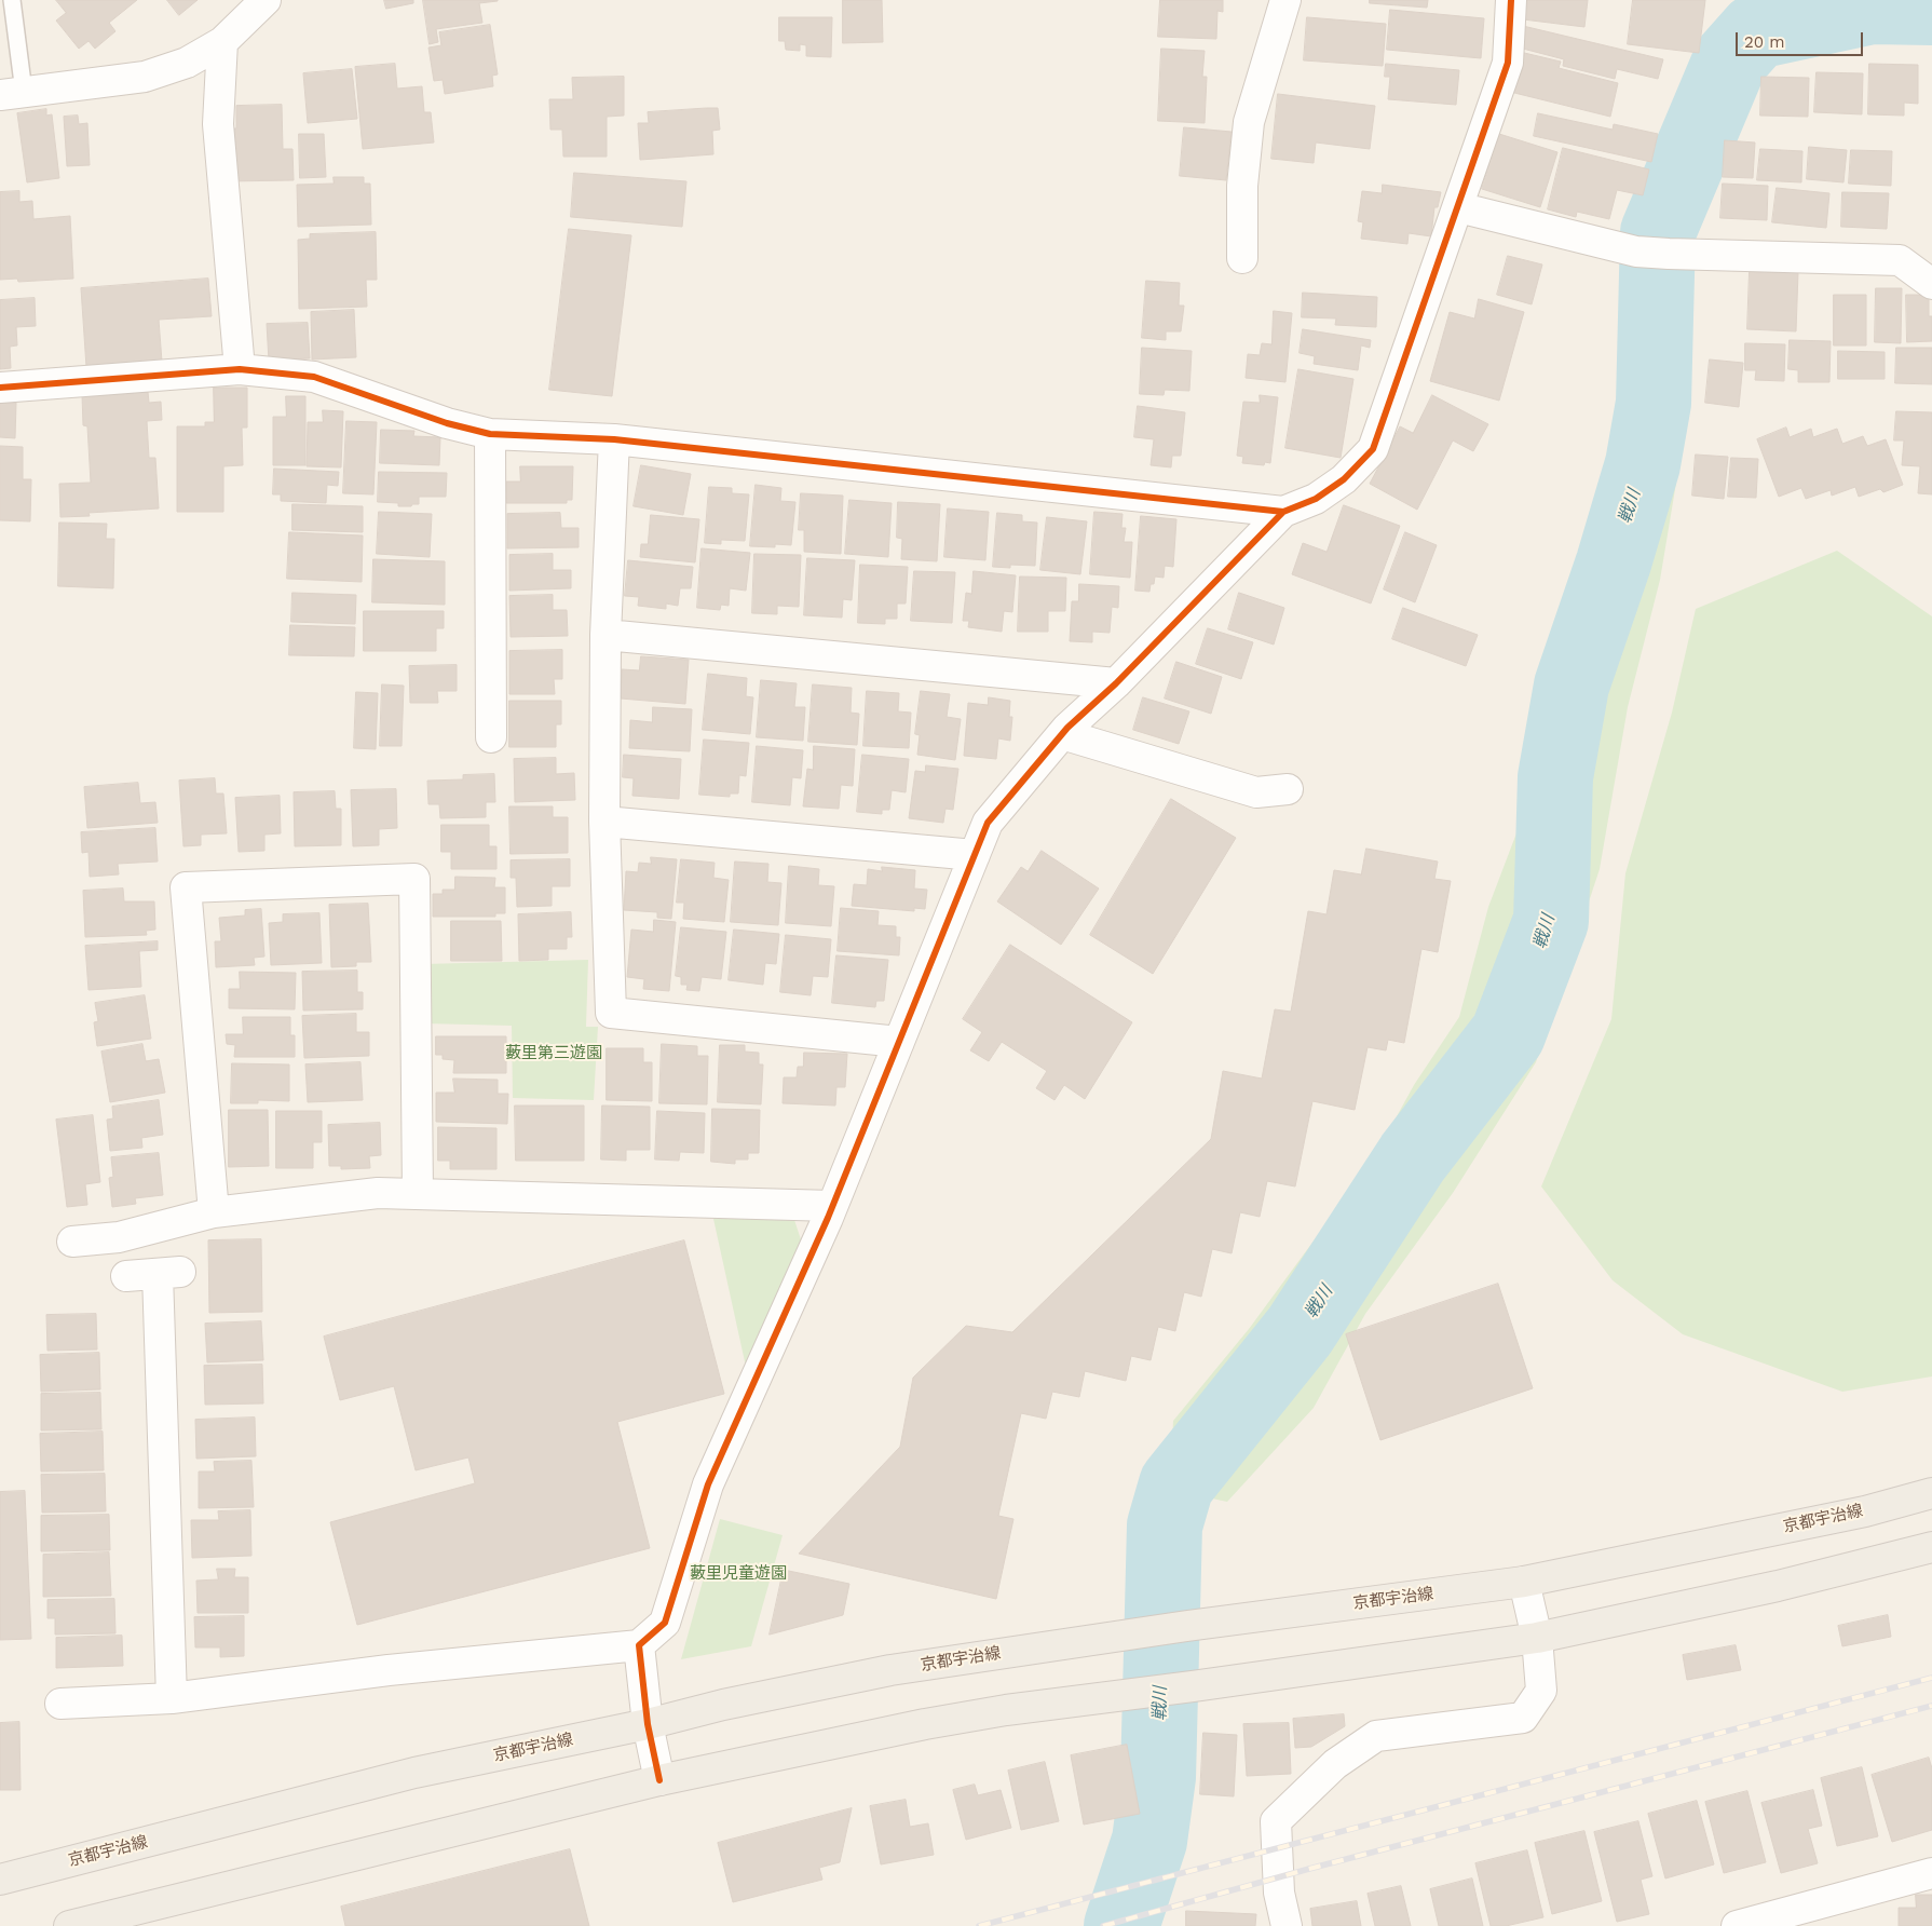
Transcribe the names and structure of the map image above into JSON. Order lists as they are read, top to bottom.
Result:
{
  "streets": {
    "main road": ["京都宇治線"]
  },
  "water": ["戦川"],
  "parks": ["藪里第三遊園", "藪里児童遊園"],
  "scale_bar": "20 m"
}
